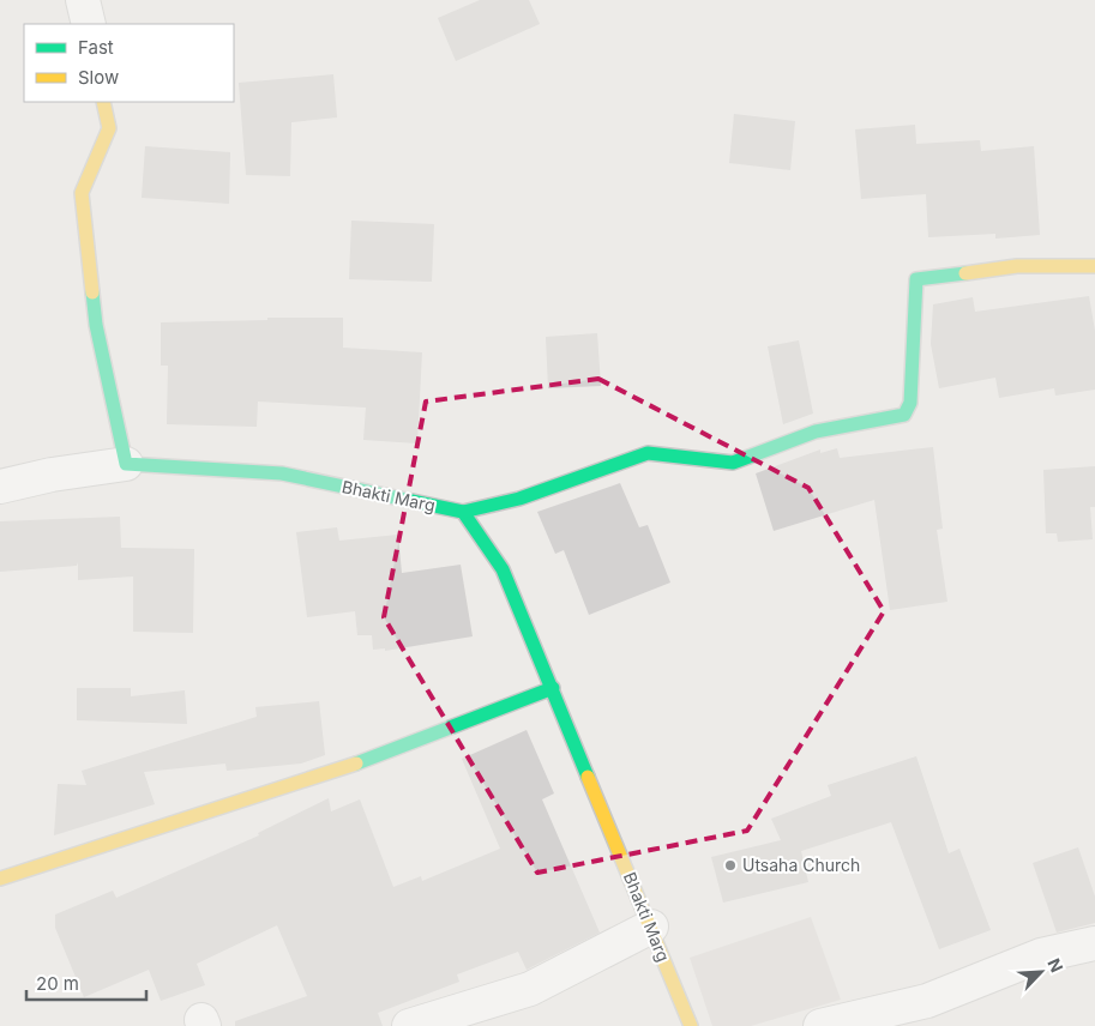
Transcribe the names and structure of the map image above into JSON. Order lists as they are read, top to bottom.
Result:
{
  "streets": {
    "street": ["Bhakti Marg"]
  },
  "places": ["Utsaha Church"],
  "legend": ["Fast", "Slow"],
  "scale_bar": "20 m",
  "north": "top right"
}
